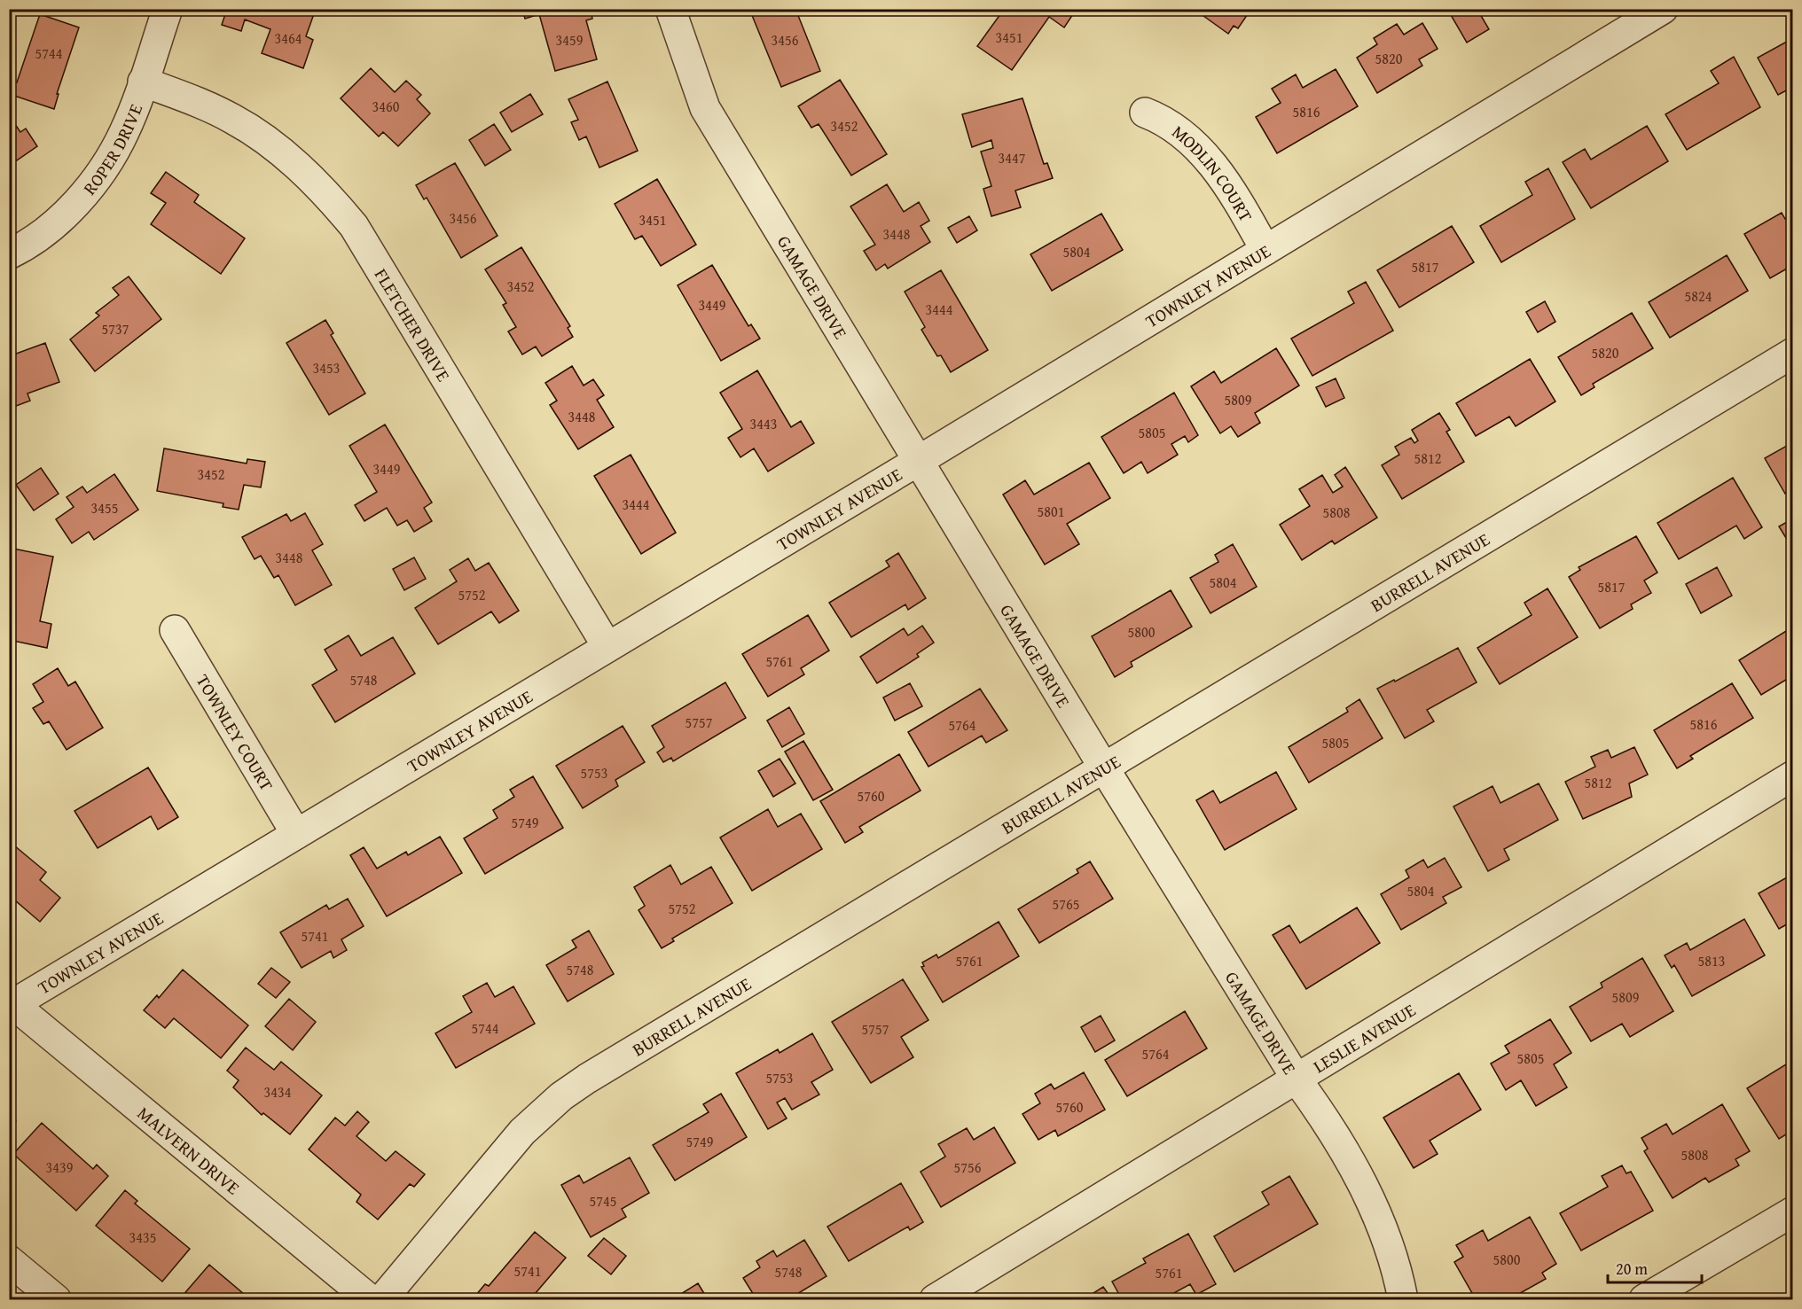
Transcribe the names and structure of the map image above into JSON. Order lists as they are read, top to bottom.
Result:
{
  "streets": {
    "street": [
      "ROPER DRIVE",
      "MODLIN COURT",
      "TOWNLEY AVENUE",
      "GAMAGE DRIVE",
      "FLETCHER DRIVE",
      "BURRELL AVENUE",
      "TOWNLEY COURT",
      "LESLIE AVENUE",
      "MALVERN DRIVE"
    ]
  },
  "crossings": [
    ["ROPER DRIVE", "FLETCHER DRIVE"],
    ["MODLIN COURT", "TOWNLEY AVENUE"],
    ["TOWNLEY AVENUE", "GAMAGE DRIVE"],
    ["TOWNLEY AVENUE", "FLETCHER DRIVE"],
    ["TOWNLEY AVENUE", "TOWNLEY COURT"],
    ["TOWNLEY AVENUE", "MALVERN DRIVE"],
    ["GAMAGE DRIVE", "BURRELL AVENUE"],
    ["GAMAGE DRIVE", "LESLIE AVENUE"]
  ],
  "house_numbers": [
    "3451",
    "3464",
    "3459",
    "3456",
    "5744",
    "5820",
    "3460",
    "5816",
    "3452",
    "3447",
    "3456",
    "3451",
    "3448",
    "5804",
    "5817",
    "3452",
    "5824",
    "3449",
    "3444",
    "5737",
    "5820",
    "3453",
    "5809",
    "3448",
    "3443",
    "5805",
    "5812",
    "3449",
    "3452",
    "3444",
    "3455",
    "5801",
    "5808",
    "3448",
    "5804",
    "5817",
    "5752",
    "5800",
    "5761",
    "5748",
    "5757",
    "5816",
    "5764",
    "5805",
    "5753",
    "5812",
    "5760",
    "5749",
    "5804",
    "5765",
    "5752",
    "5741",
    "5761",
    "5813",
    "5748",
    "5809",
    "5744",
    "5757",
    "5764",
    "5805",
    "5753",
    "3434",
    "5760",
    "5749",
    "5808",
    "3439",
    "5756",
    "5745",
    "3435",
    "5800",
    "5741",
    "5748",
    "5761"
  ],
  "scale_bar": "20 m"
}
